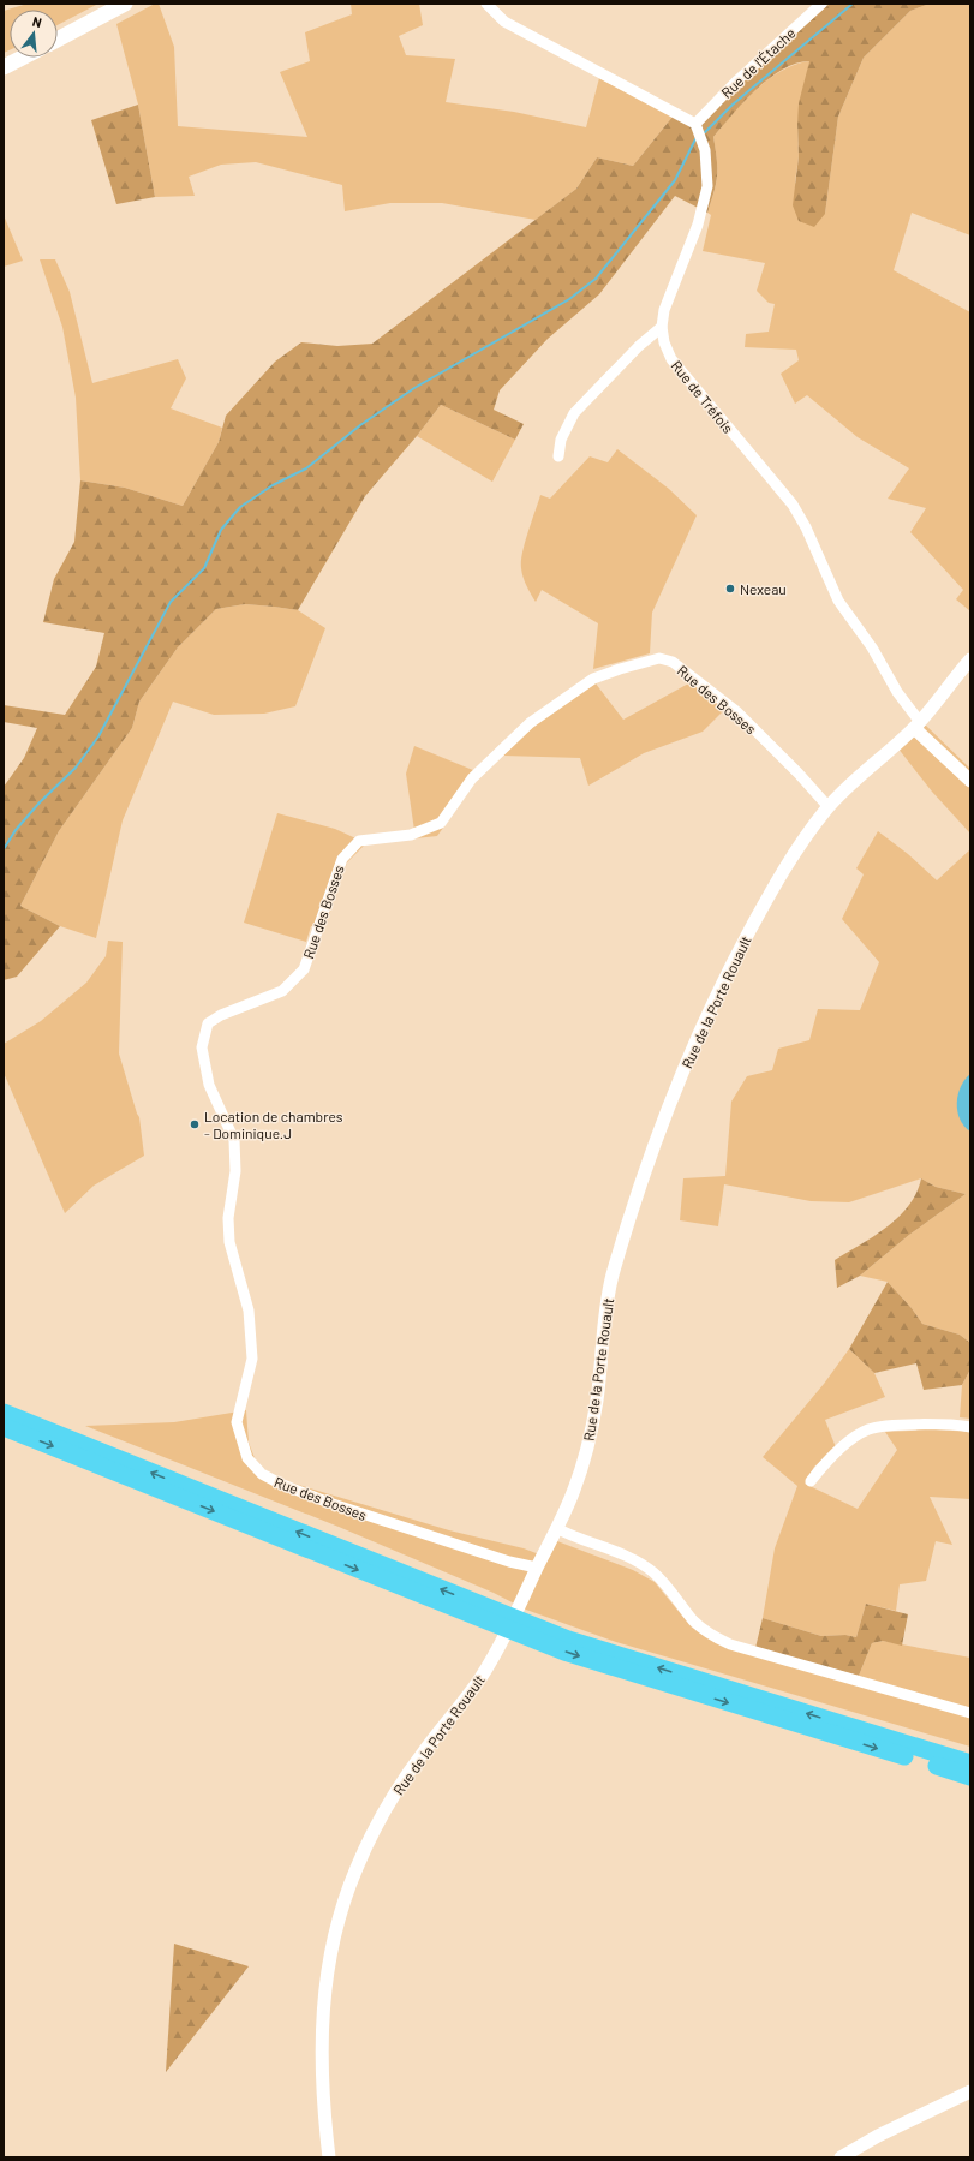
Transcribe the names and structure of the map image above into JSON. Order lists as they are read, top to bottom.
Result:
{
  "streets": {
    "street": [
      "Rue de l'Étache",
      "Rue de Tréfois",
      "Rue des Bosses",
      "Rue de la Porte Rouault"
    ]
  },
  "crossings": [
    ["Rue de l'Étache", "Rue de Tréfois"],
    ["Rue de Tréfois", "Rue de la Porte Rouault"],
    ["Rue des Bosses", "Rue de la Porte Rouault"]
  ],
  "places": ["Nexeau", "Location de chambres - Dominique.J"],
  "north": "top"
}
